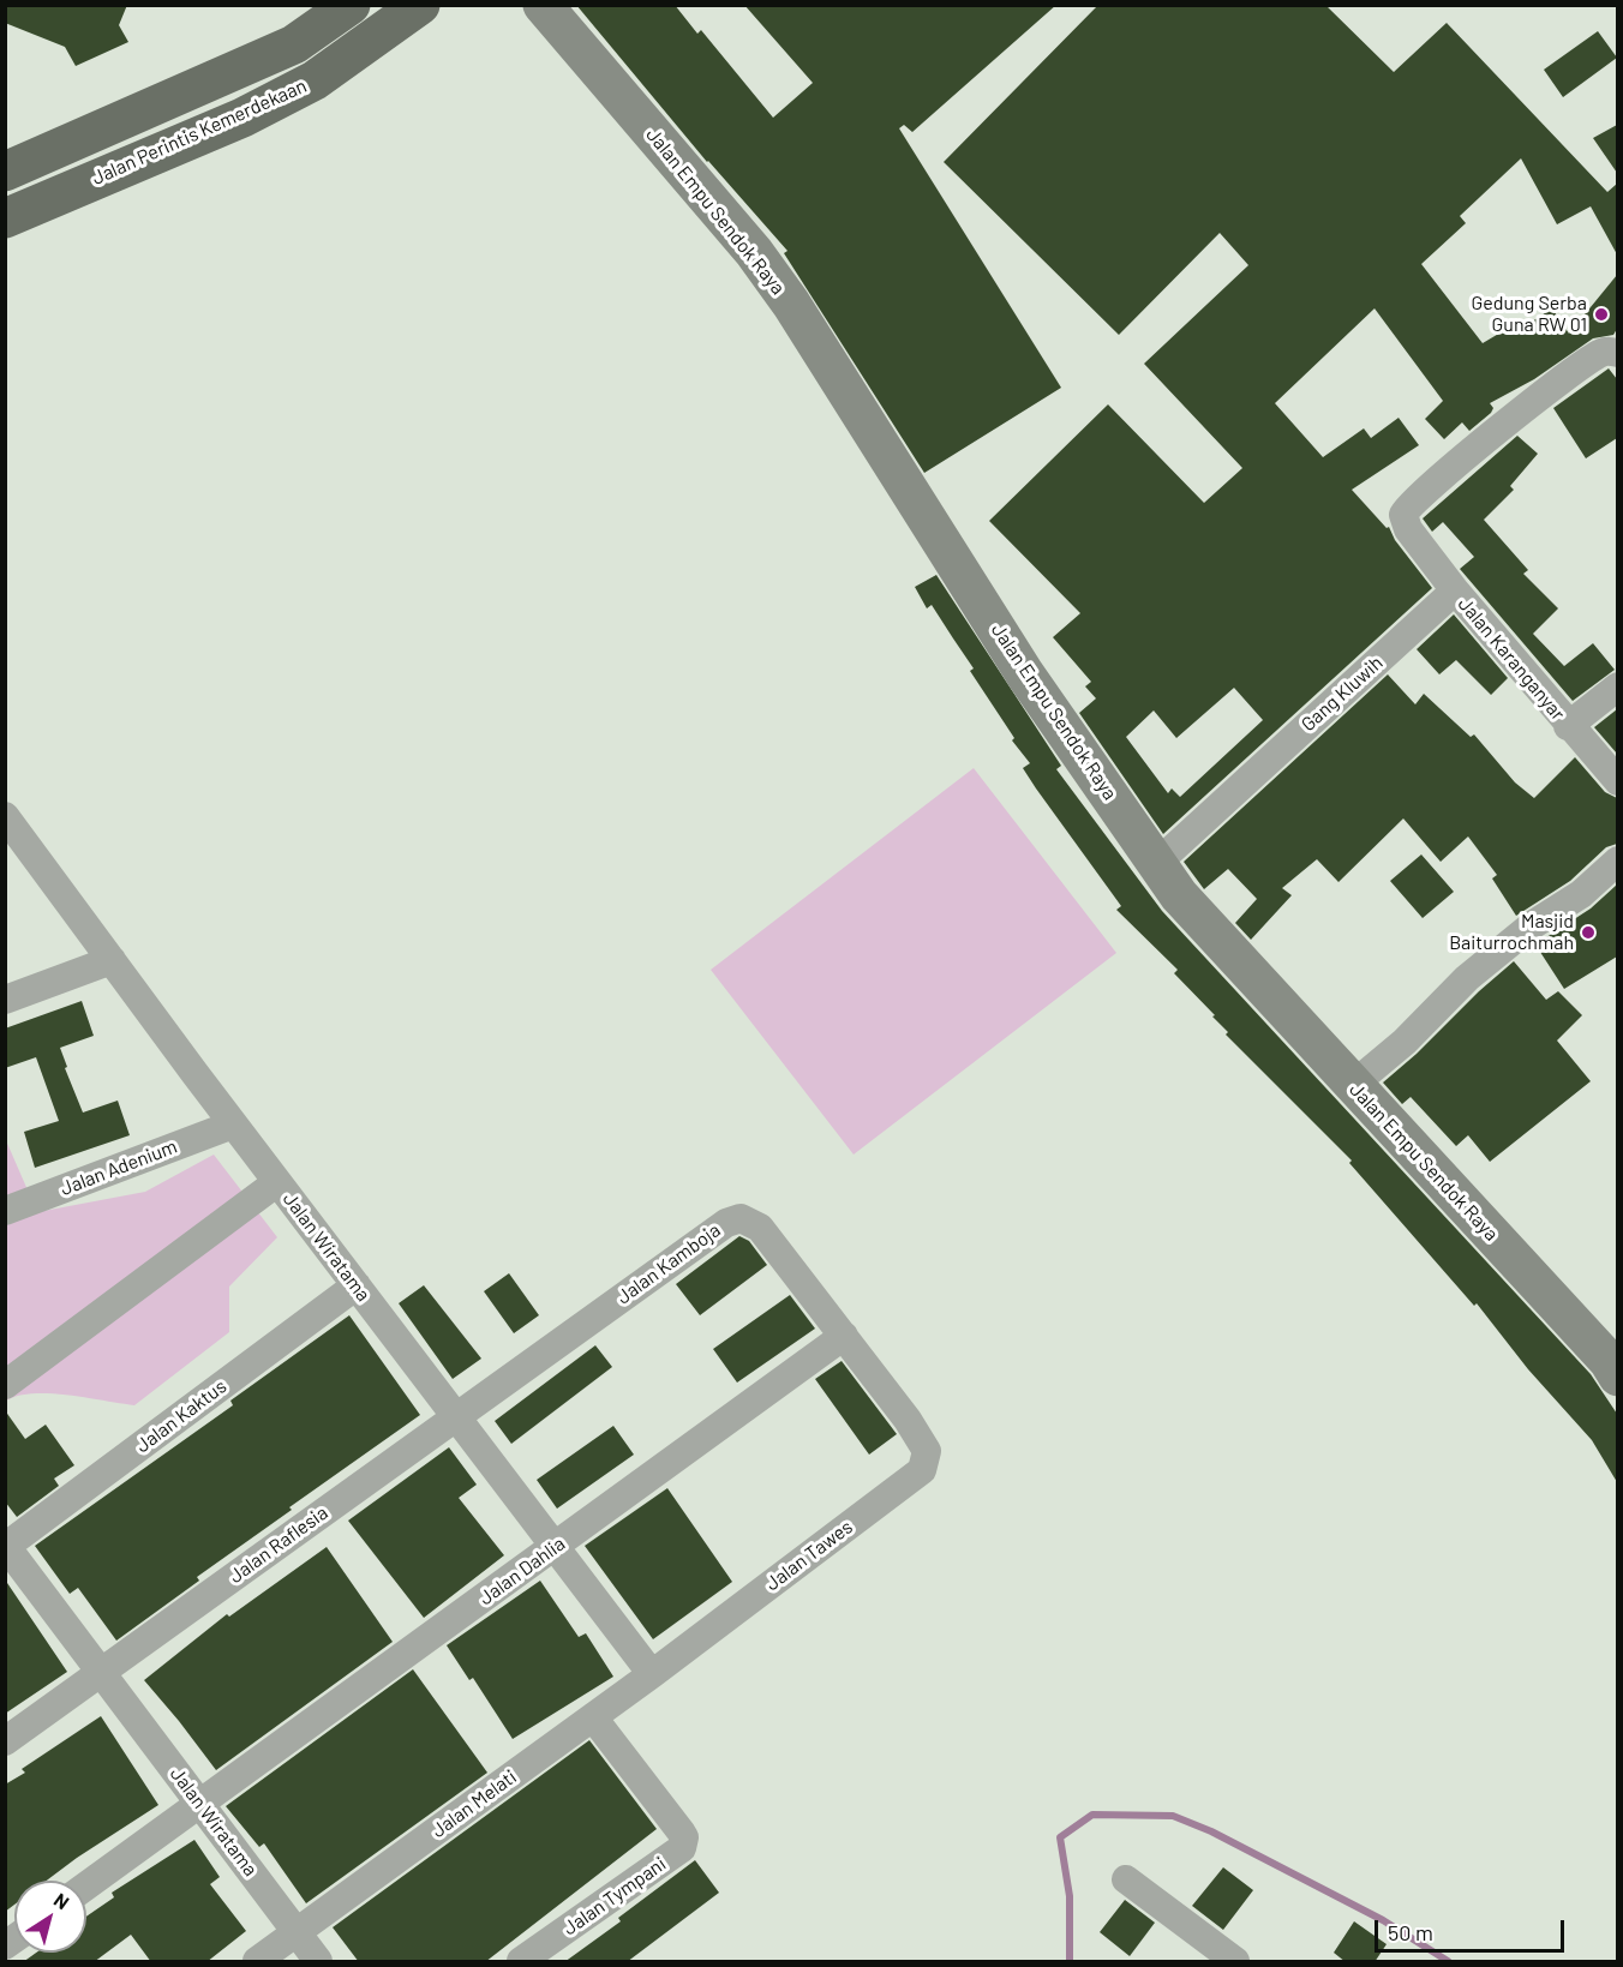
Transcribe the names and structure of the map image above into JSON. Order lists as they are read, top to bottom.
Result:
{
  "streets": {
    "highway": ["Jalan Perintis Kemerdekaan"],
    "main road": ["Jalan Empu Sendok Raya"],
    "street": [
      "Jalan Karanganyar",
      "Gang Kluwih",
      "Jalan Adenium",
      "Jalan Wiratama",
      "Jalan Kamboja",
      "Jalan Kaktus",
      "Jalan Raflesia",
      "Jalan Tawes",
      "Jalan Dahlia",
      "Jalan Melati",
      "Jalan Tympani"
    ]
  },
  "crossings": [
    ["Jalan Empu Sendok Raya", "Gang Kluwih"],
    ["Jalan Karanganyar", "Gang Kluwih"],
    ["Jalan Adenium", "Jalan Wiratama"],
    ["Jalan Wiratama", "Jalan Kamboja"],
    ["Jalan Wiratama", "Jalan Kaktus"],
    ["Jalan Wiratama", "Jalan Raflesia"],
    ["Jalan Wiratama", "Jalan Tawes"],
    ["Jalan Wiratama", "Jalan Dahlia"],
    ["Jalan Wiratama", "Jalan Melati"],
    ["Jalan Kamboja", "Jalan Raflesia"],
    ["Jalan Kamboja", "Jalan Tawes"],
    ["Jalan Kamboja", "Jalan Dahlia"],
    ["Jalan Tawes", "Jalan Melati"],
    ["Jalan Melati", "Jalan Tympani"]
  ],
  "places": ["Gedung Serba Guna RW 01", "Masjid Baiturrochmah"],
  "scale_bar": "50 m",
  "north": "top right"
}
